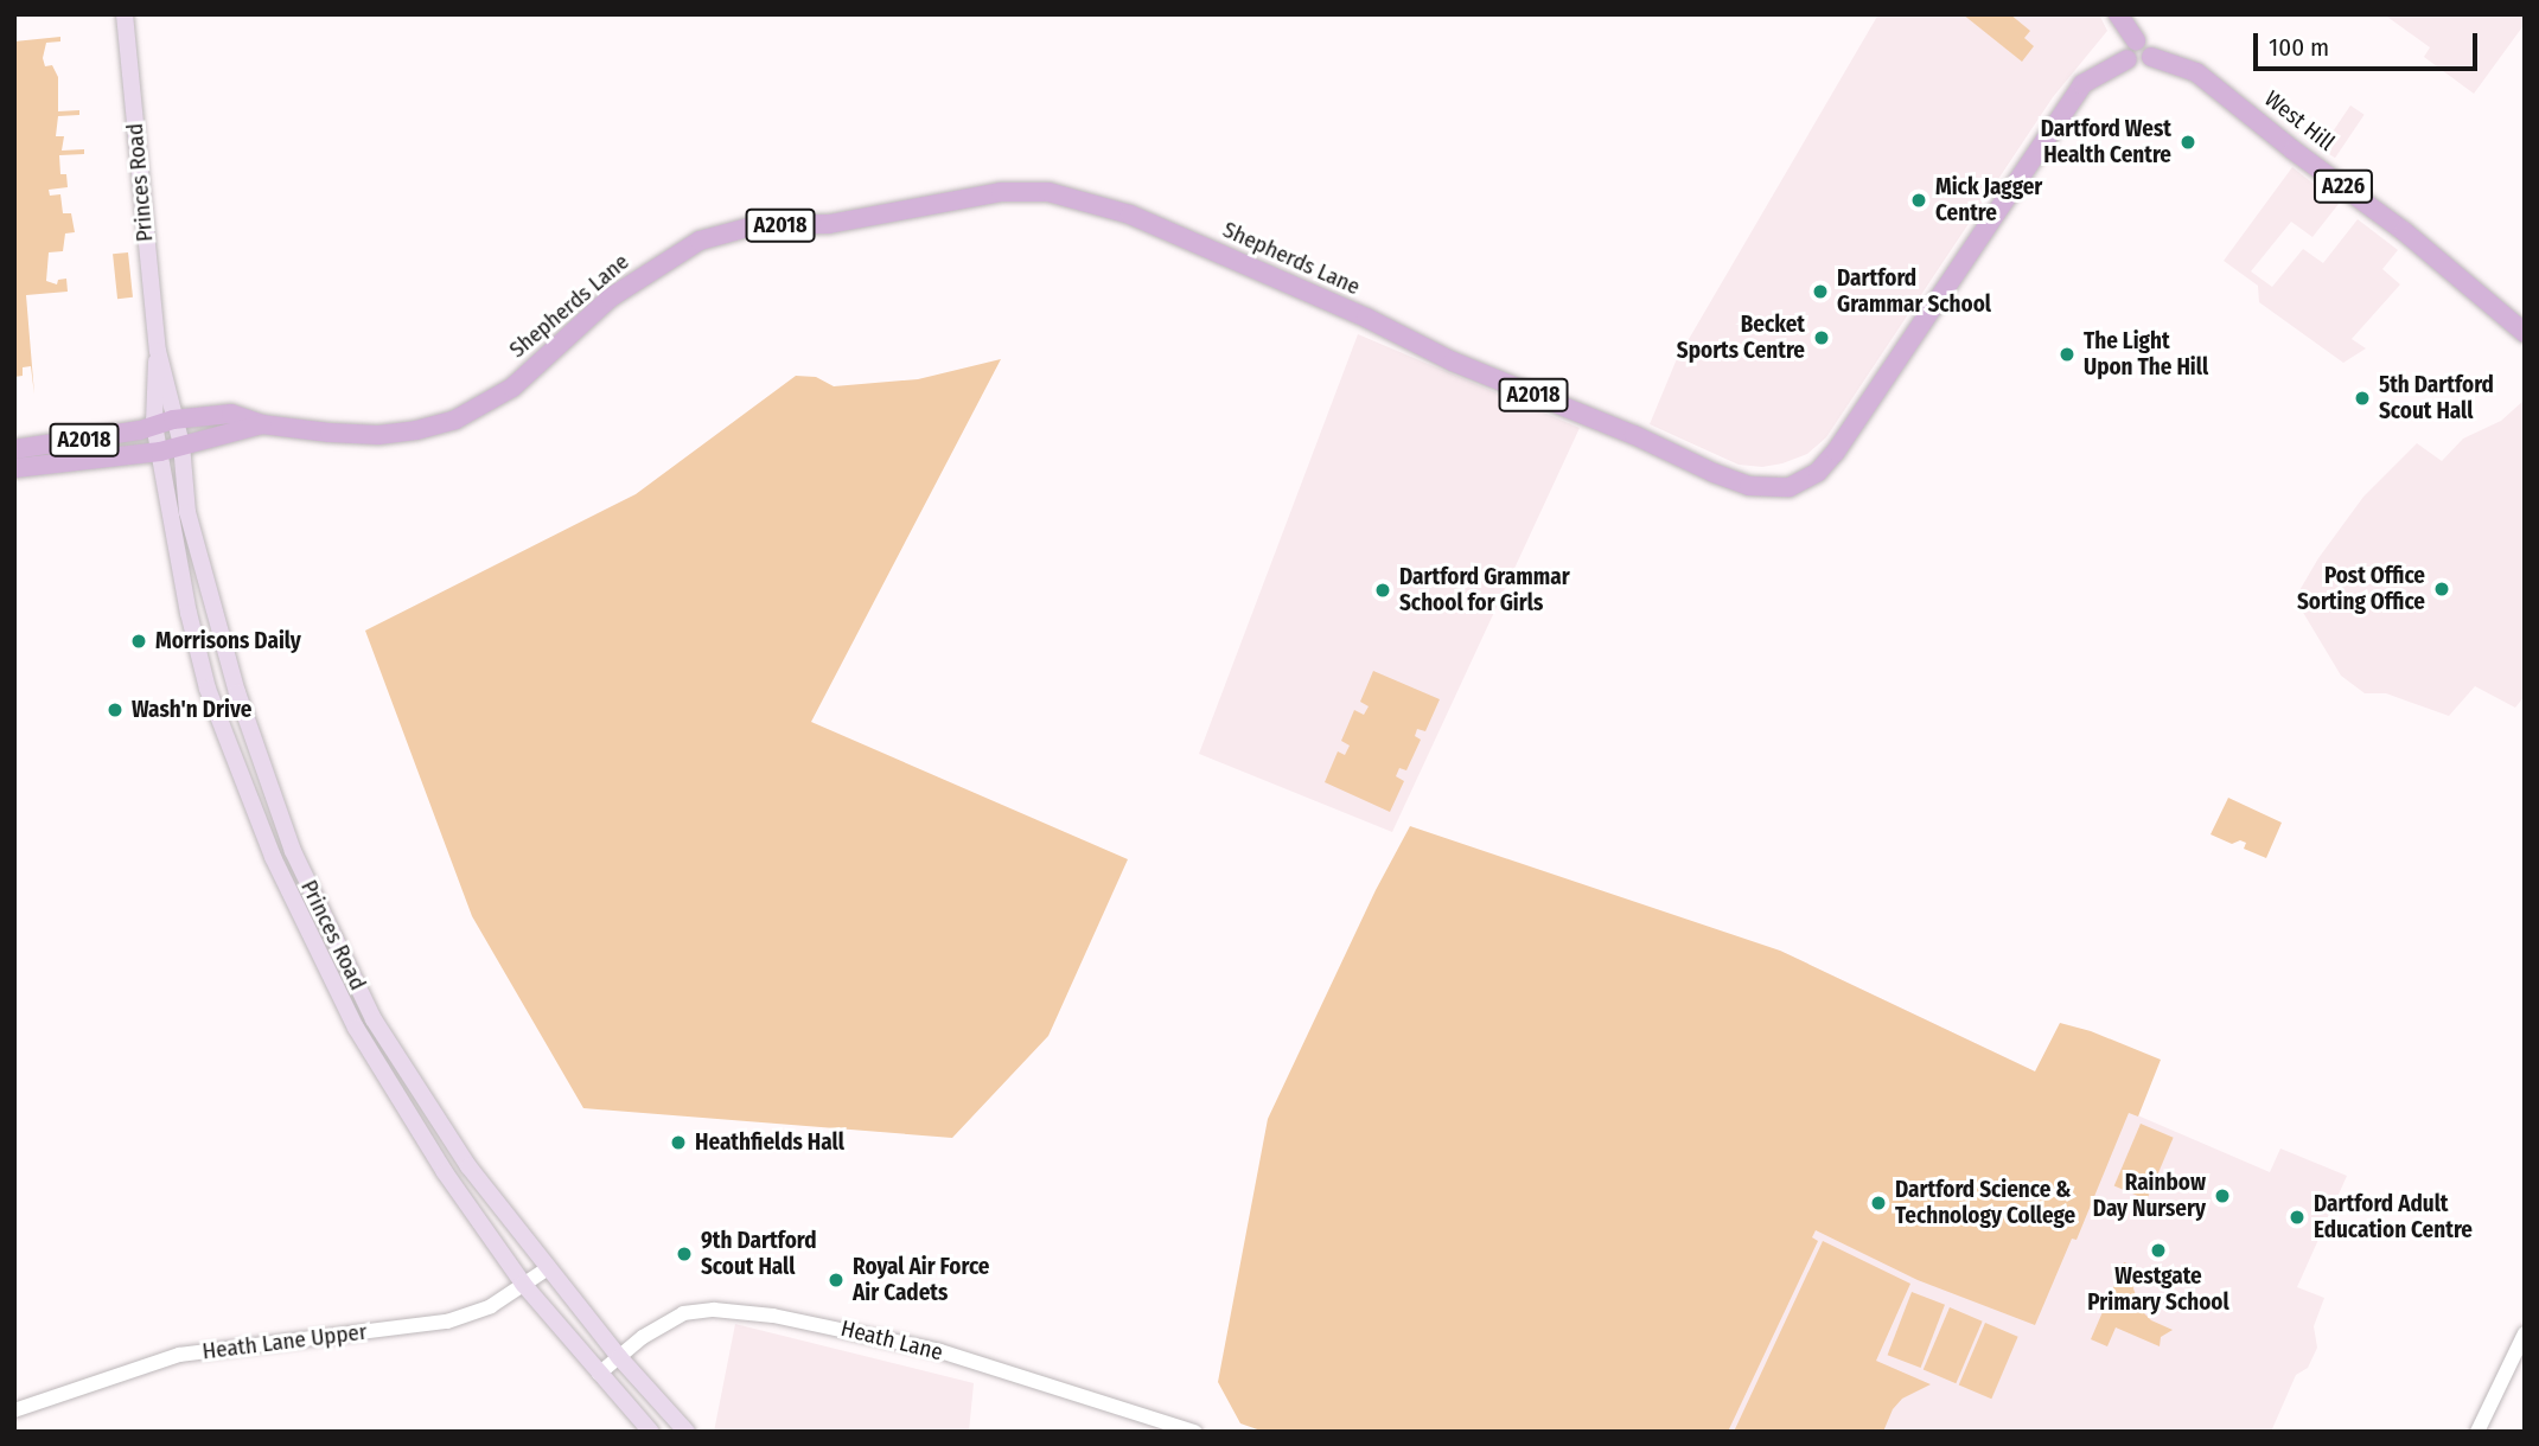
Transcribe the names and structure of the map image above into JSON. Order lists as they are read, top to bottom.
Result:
{
  "streets": {
    "main road": [
      "West Hill",
      "Princes Road",
      "A226",
      "A2018",
      "Shepherds Lane"
    ],
    "street": ["Heath Lane", "Heath Lane Upper"]
  },
  "crossings": [
    ["West Hill", "A226"],
    ["West Hill", "Shepherds Lane"],
    ["Princes Road", "Shepherds Lane"],
    ["Princes Road", "Heath Lane"],
    ["Princes Road", "Heath Lane Upper"],
    ["A226", "Shepherds Lane"]
  ],
  "places": [
    "Dartford West Health Centre",
    "Mick Jagger Centre",
    "Dartford Grammar School",
    "Becket Sports Centre",
    "The Light Upon The Hill",
    "5th Dartford Scout Hall",
    "Post Office Sorting Office",
    "Dartford Grammar School for Girls",
    "Morrisons Daily",
    "Wash'n Drive",
    "Heathfields Hall",
    "Rainbow Day Nursery",
    "Dartford Science & Technology College",
    "Dartford Adult Education Centre",
    "Westgate Primary School",
    "9th Dartford Scout Hall",
    "Royal Air Force Air Cadets"
  ],
  "scale_bar": "100 m"
}
